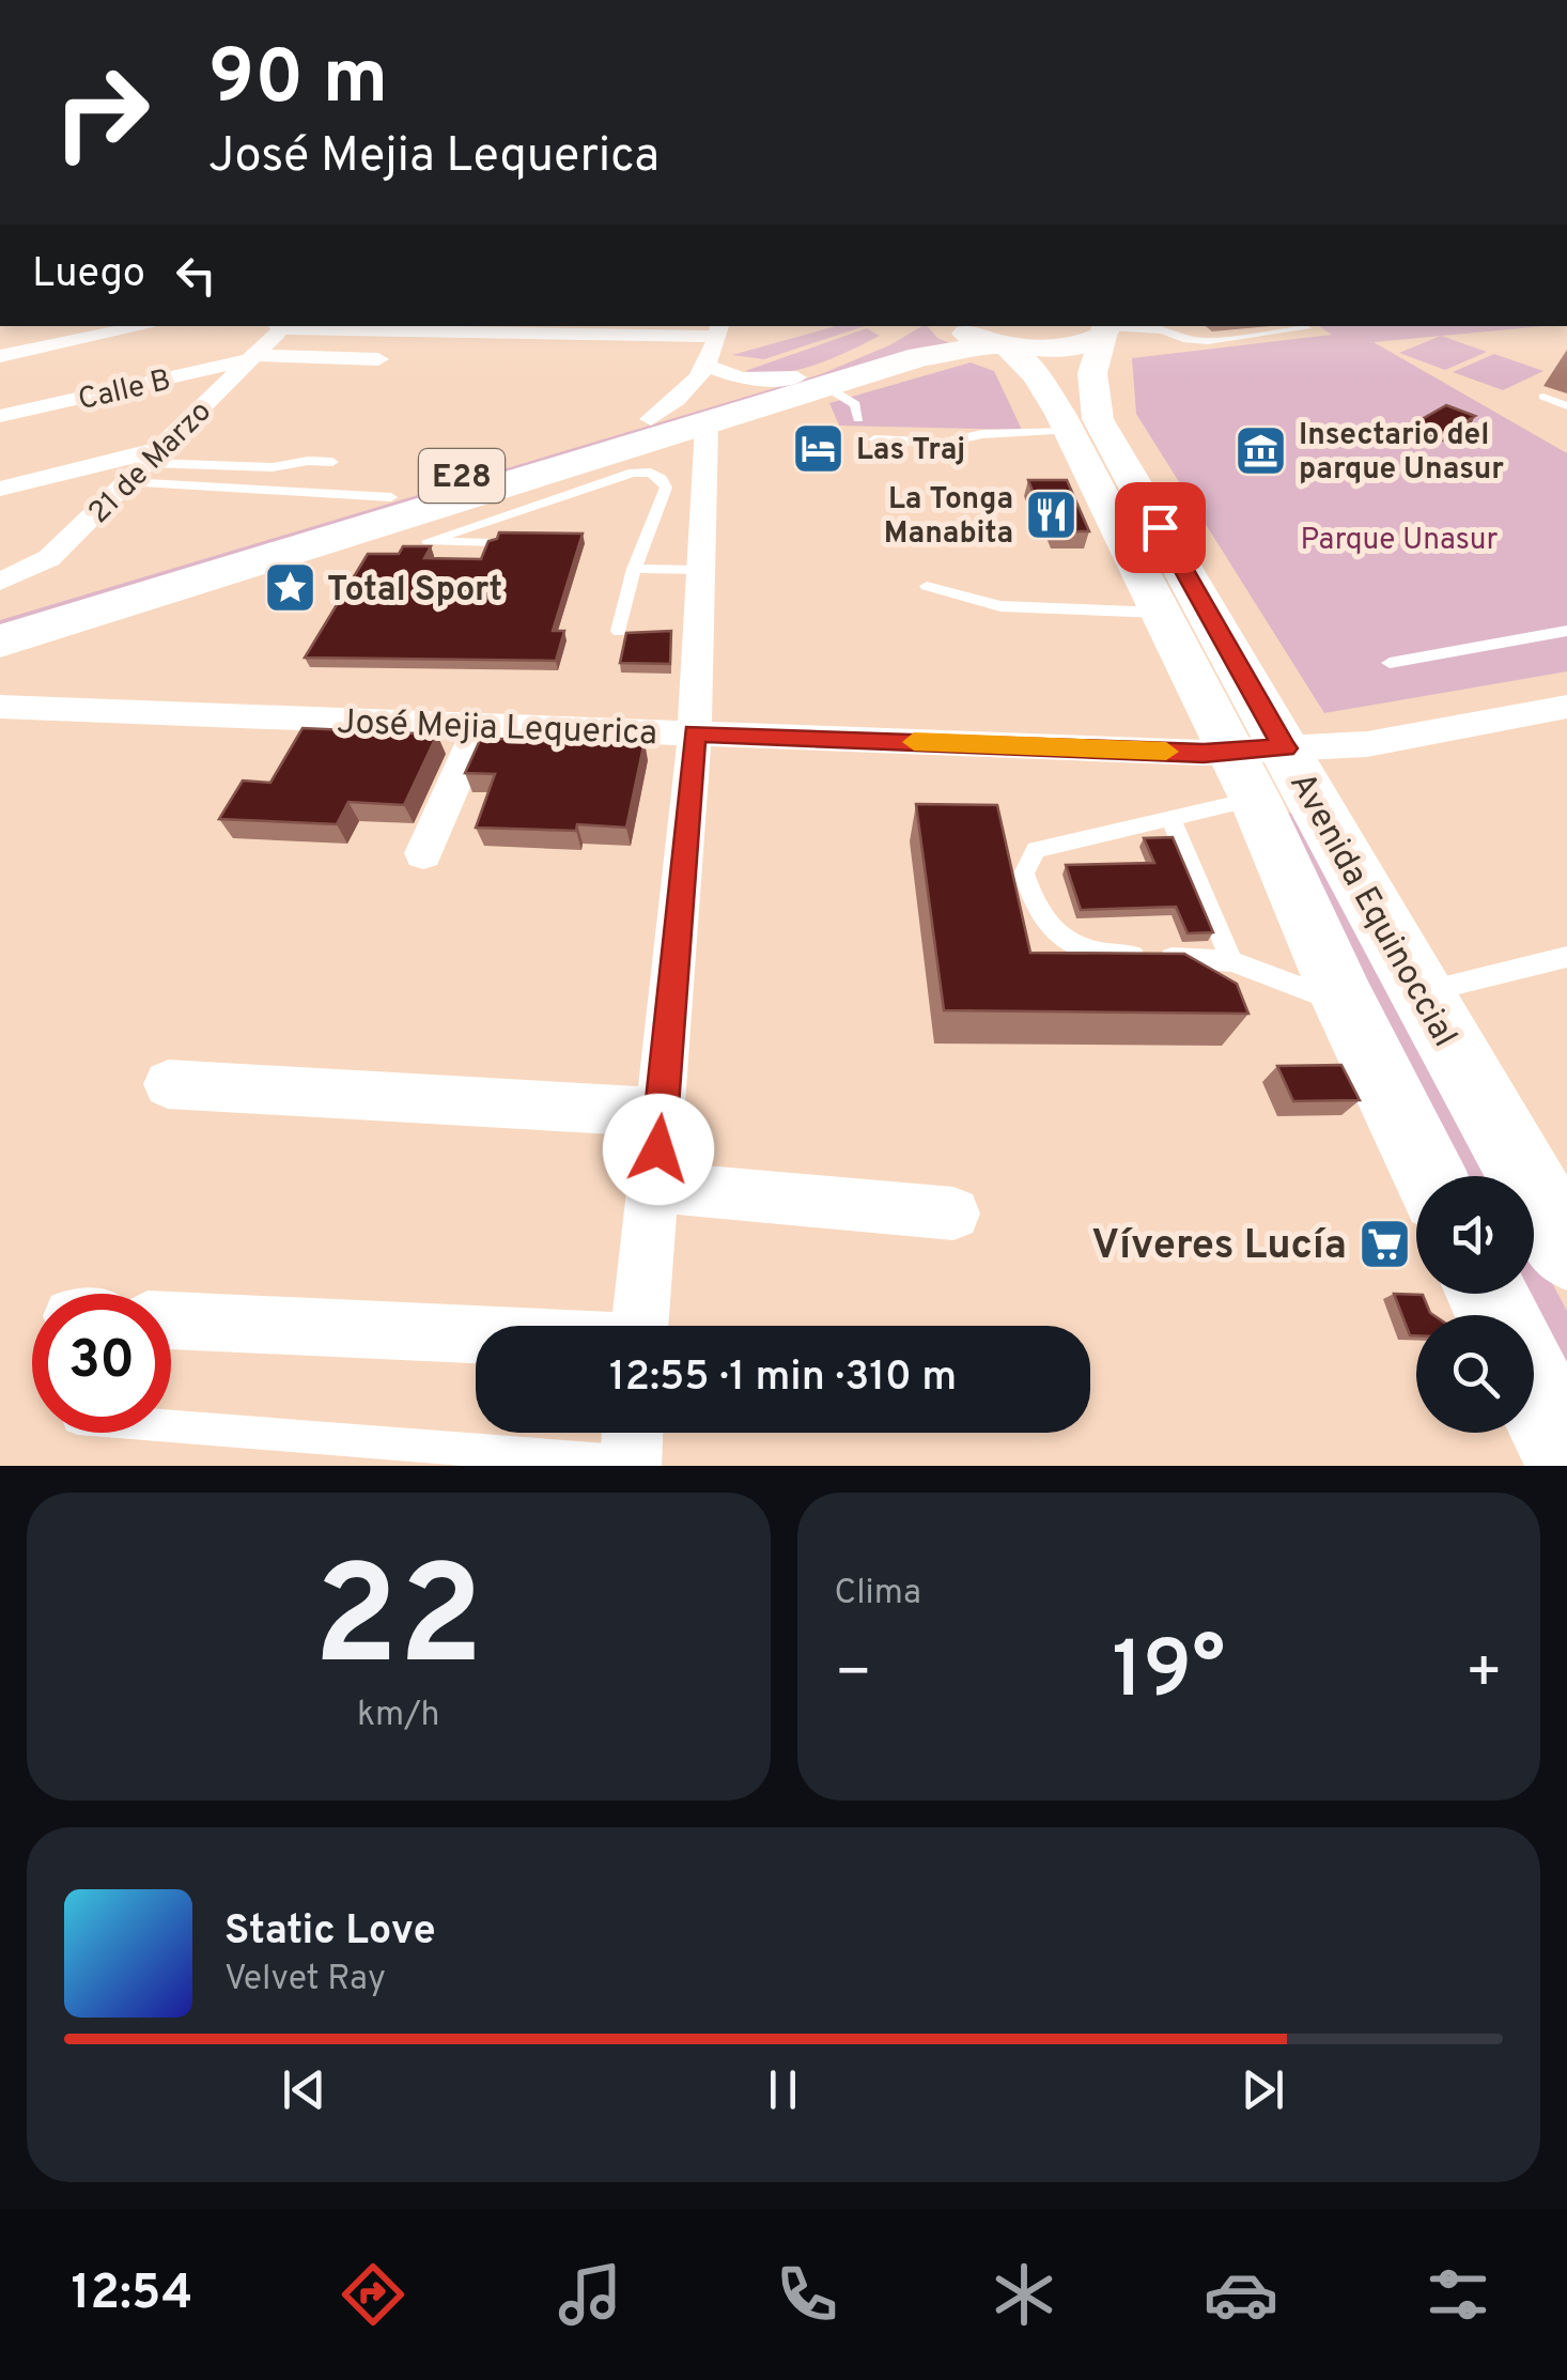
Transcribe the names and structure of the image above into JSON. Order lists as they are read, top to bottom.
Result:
{
  "streets": {
    "main road": ["E28", "Avenida Equinoccial"],
    "street": ["Calle B", "21 de Marzo", "José Mejia Lequerica"]
  },
  "crossings": [
    ["Calle B", "21 de Marzo"],
    ["E28", "Avenida Equinoccial"],
    ["José Mejia Lequerica", "Avenida Equinoccial"]
  ],
  "parks": ["Parque Unasur"],
  "places": {
    "hotel": ["Las Traj"],
    "museum": ["Insectario del parque Unasur"],
    "restaurant": ["La Tonga Manabita"],
    "place": ["Total Sport"],
    "supermarket": ["Víveres Lucía"]
  },
  "page": {
    "turn": ["90 m", "José Mejia Lequerica"],
    "then": "Luego",
    "limit": "30",
    "trip": "12:55 · 1 min · 310 m",
    "tile": [
      ["22", "km/h"],
      "Clima"
    ],
    "heat": ["−", "19°", "+"],
    "song": ["Static Love", "Velvet Ray"],
    "tabs": "12:54"
  }
}
